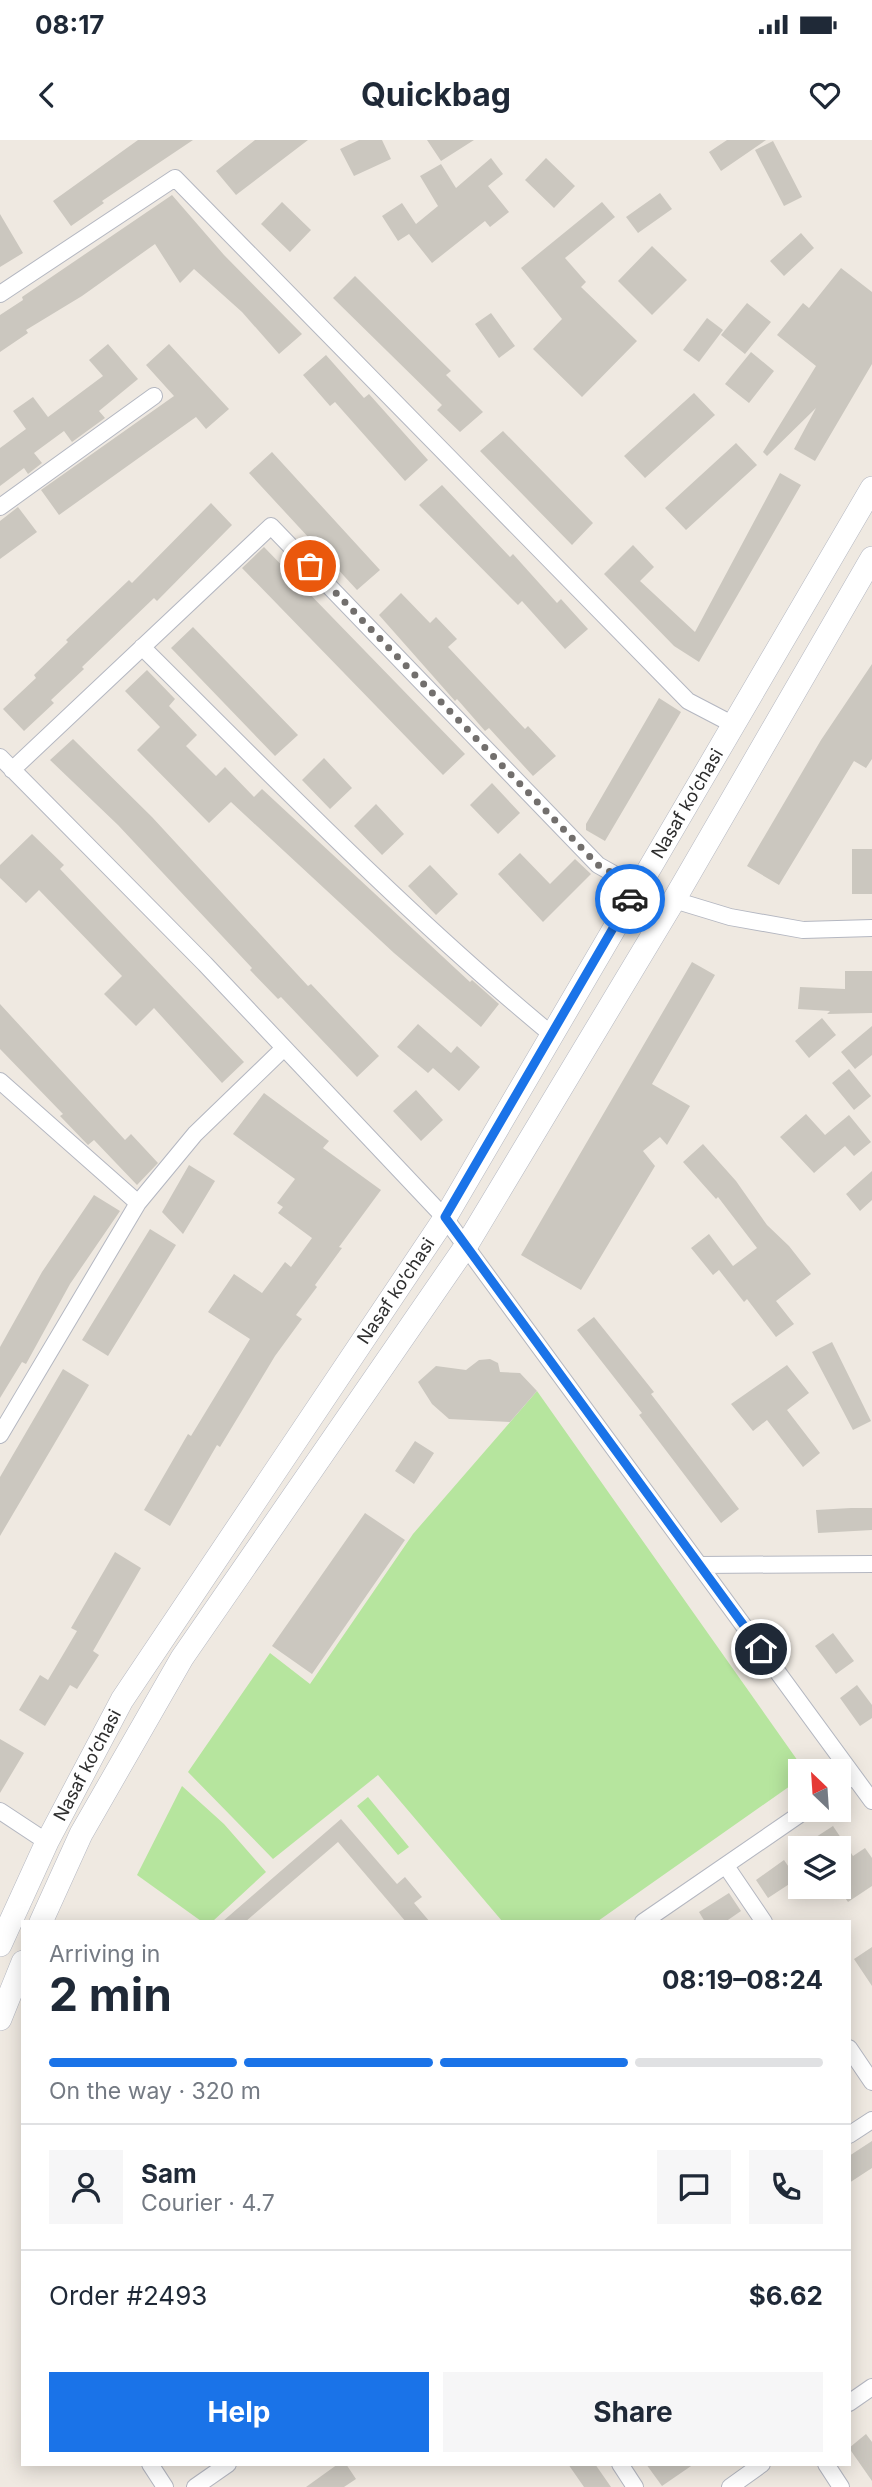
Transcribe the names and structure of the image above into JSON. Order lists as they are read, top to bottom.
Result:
{
  "streets": {
    "main road": ["Nasaf ko‘chasi"]
  },
  "north": "top left",
  "page": {
    "status": "08:17",
    "header": "Quickbag",
    "heading": ["2 min", "Arriving in", "08:19–08:24"],
    "panel": [
      "Sam",
      "Courier · 4.7",
      "Order #2493",
      "$6.62"
    ],
    "bar": "On the way · 320 m",
    "buttons": ["Help", "Share"]
  }
}
